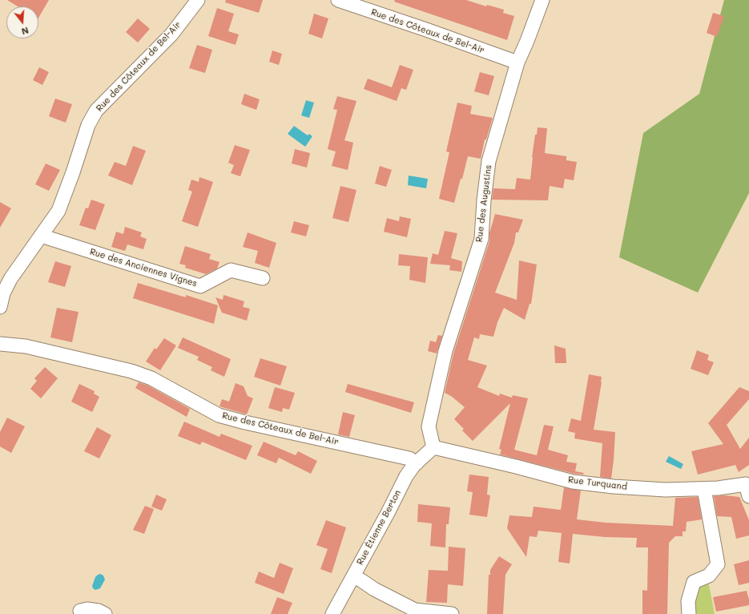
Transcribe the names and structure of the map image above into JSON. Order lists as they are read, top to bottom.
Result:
{
  "streets": {
    "street": [
      "Rue des Côteaux de Bel-Air",
      "Rue des Augustins",
      "Rue des Anciennes Vignes",
      "Rue Turquand",
      "Rue Étienne Berton"
    ]
  },
  "crossings": [
    ["Rue des Côteaux de Bel-Air", "Rue des Augustins"],
    ["Rue des Côteaux de Bel-Air", "Rue des Anciennes Vignes"],
    ["Rue des Côteaux de Bel-Air", "Rue Étienne Berton"],
    ["Rue des Augustins", "Rue Turquand"],
    ["Rue des Augustins", "Rue Étienne Berton"],
    ["Rue Turquand", "Rue Étienne Berton"]
  ],
  "north": "bottom"
}
